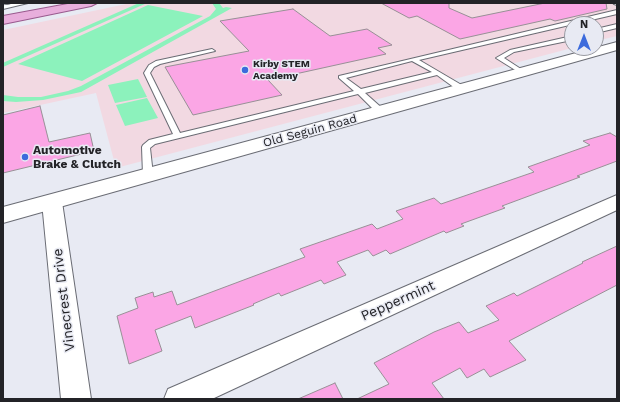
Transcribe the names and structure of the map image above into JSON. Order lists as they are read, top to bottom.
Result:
{
  "streets": {
    "street": ["Old Seguin Road", "Vinecrest Drive", "Peppermint"]
  },
  "crossings": [
    ["Old Seguin Road", "Vinecrest Drive"]
  ],
  "places": ["Kirby STEM Academy", "Automotive Brake & Clutch"],
  "north": "top"
}
